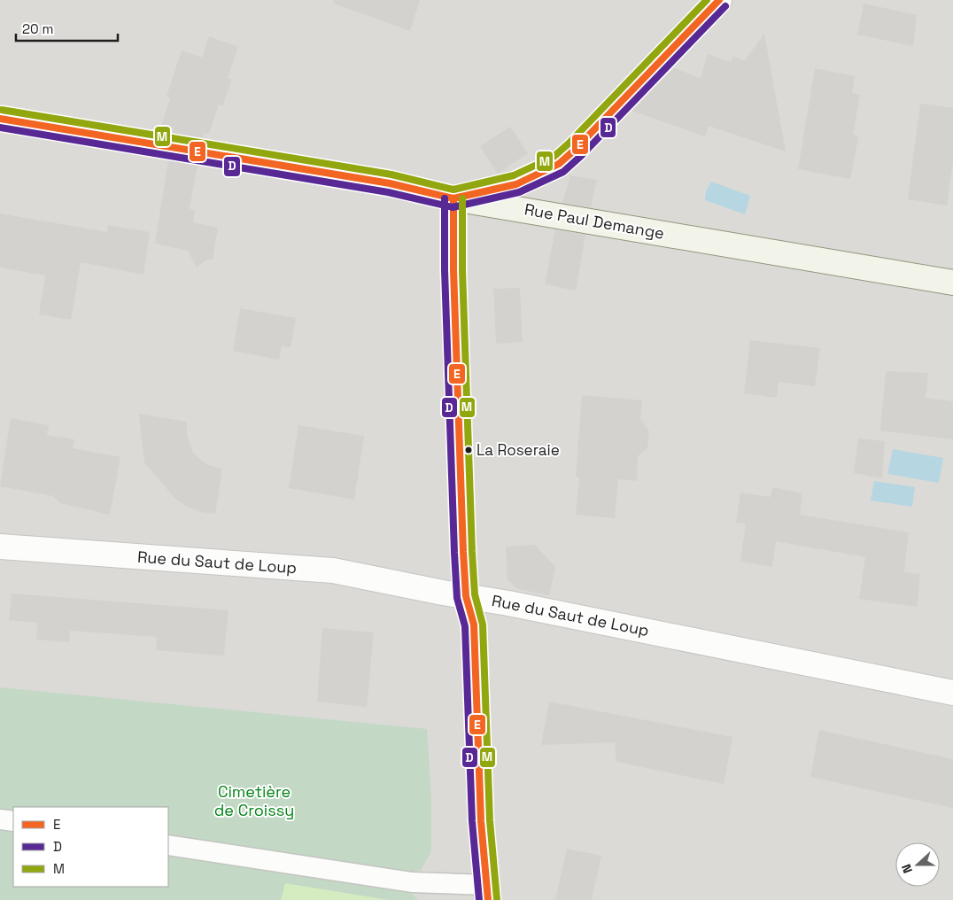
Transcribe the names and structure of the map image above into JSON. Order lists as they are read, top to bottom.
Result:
{
  "streets": {
    "main road": ["Rue Paul Demange"],
    "street": ["Rue du Saut de Loup"]
  },
  "parks": ["Cimetière de Croissy"],
  "places": ["La Roseraie"],
  "lines": ["transit line E", "transit line M", "transit line D"],
  "legend": ["E", "D", "M"],
  "scale_bar": "20 m",
  "north": "left"
}
